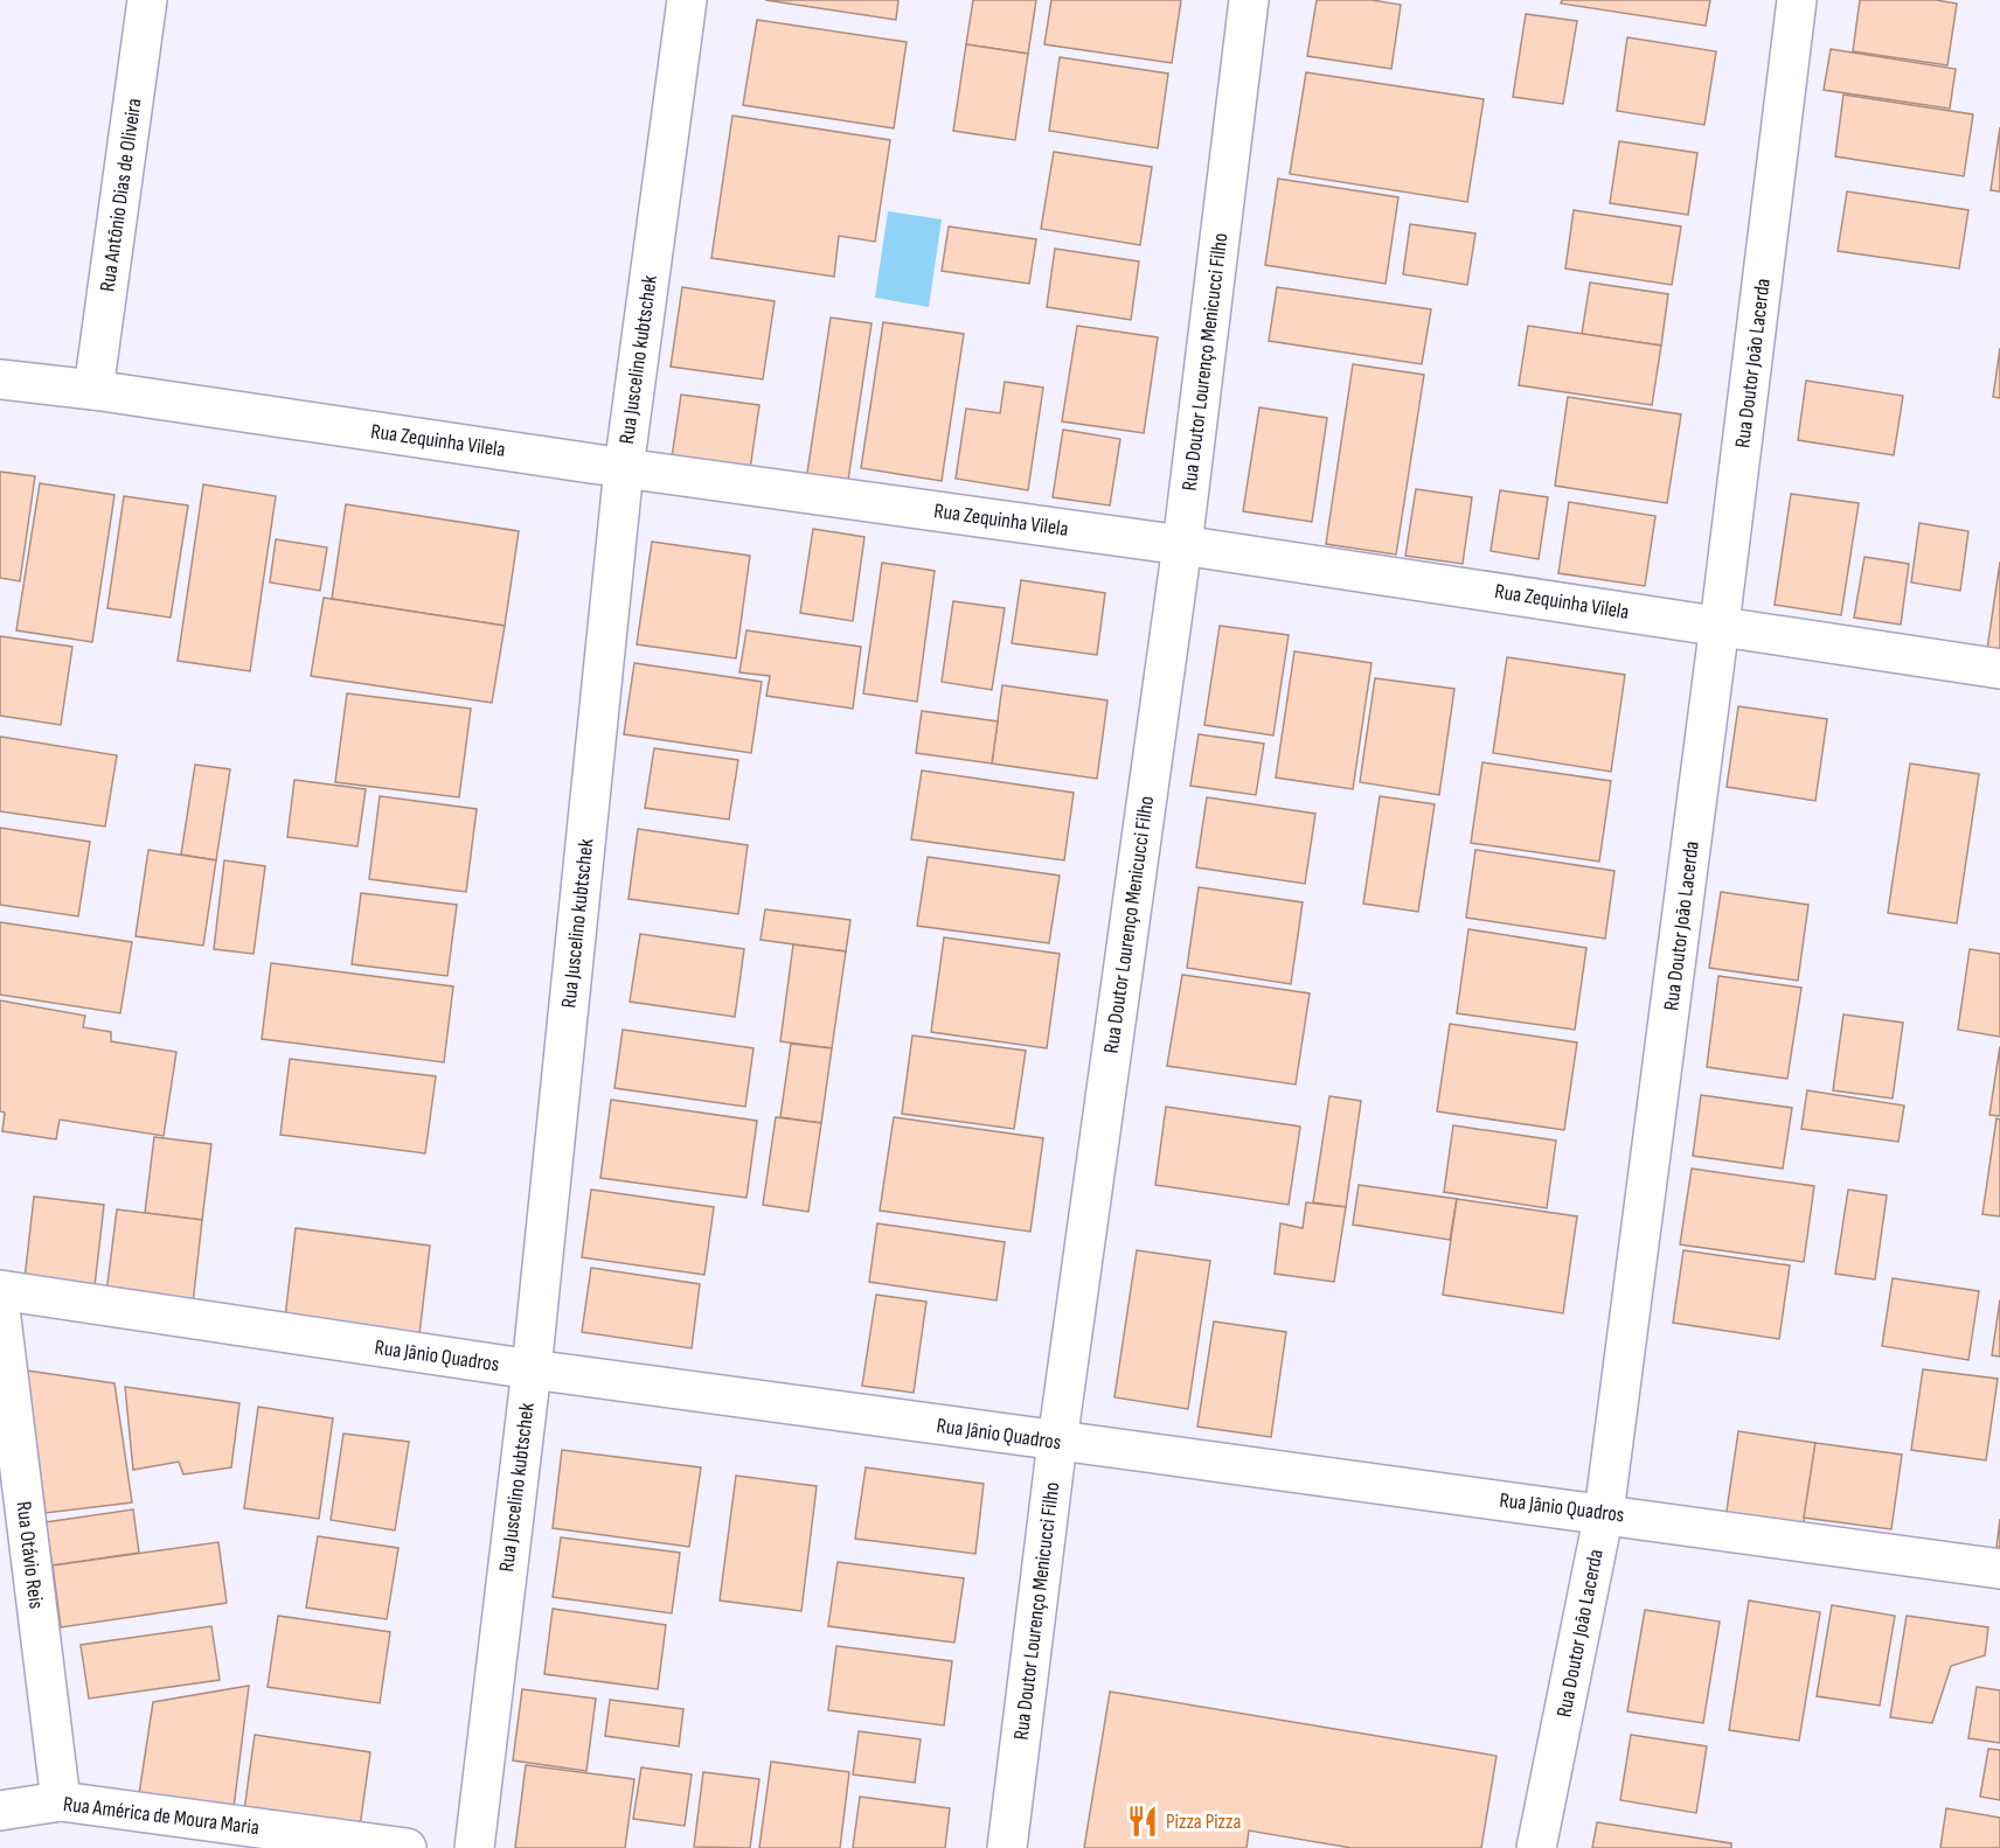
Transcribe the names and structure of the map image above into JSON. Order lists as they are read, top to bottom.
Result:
{
  "streets": {
    "street": [
      "Rua Antônio Dias de Oliveira",
      "Rua Juscelino kubtschek",
      "Rua Doutor Lourenço Menicucci Filho",
      "Rua Doutor João Lacerda",
      "Rua Zequinha Vilela",
      "Rua Jânio Quadros",
      "Rua Otávio Reis",
      "Rua América de Moura Maria"
    ]
  },
  "crossings": [
    ["Rua Antônio Dias de Oliveira", "Rua Zequinha Vilela"],
    ["Rua Juscelino kubtschek", "Rua Zequinha Vilela"],
    ["Rua Juscelino kubtschek", "Rua Jânio Quadros"],
    ["Rua Doutor Lourenço Menicucci Filho", "Rua Zequinha Vilela"],
    ["Rua Doutor Lourenço Menicucci Filho", "Rua Jânio Quadros"],
    ["Rua Doutor João Lacerda", "Rua Zequinha Vilela"],
    ["Rua Doutor João Lacerda", "Rua Jânio Quadros"],
    ["Rua Otávio Reis", "Rua América de Moura Maria"]
  ],
  "places": {
    "restaurant": ["Pizza Pizza"]
  }
}
